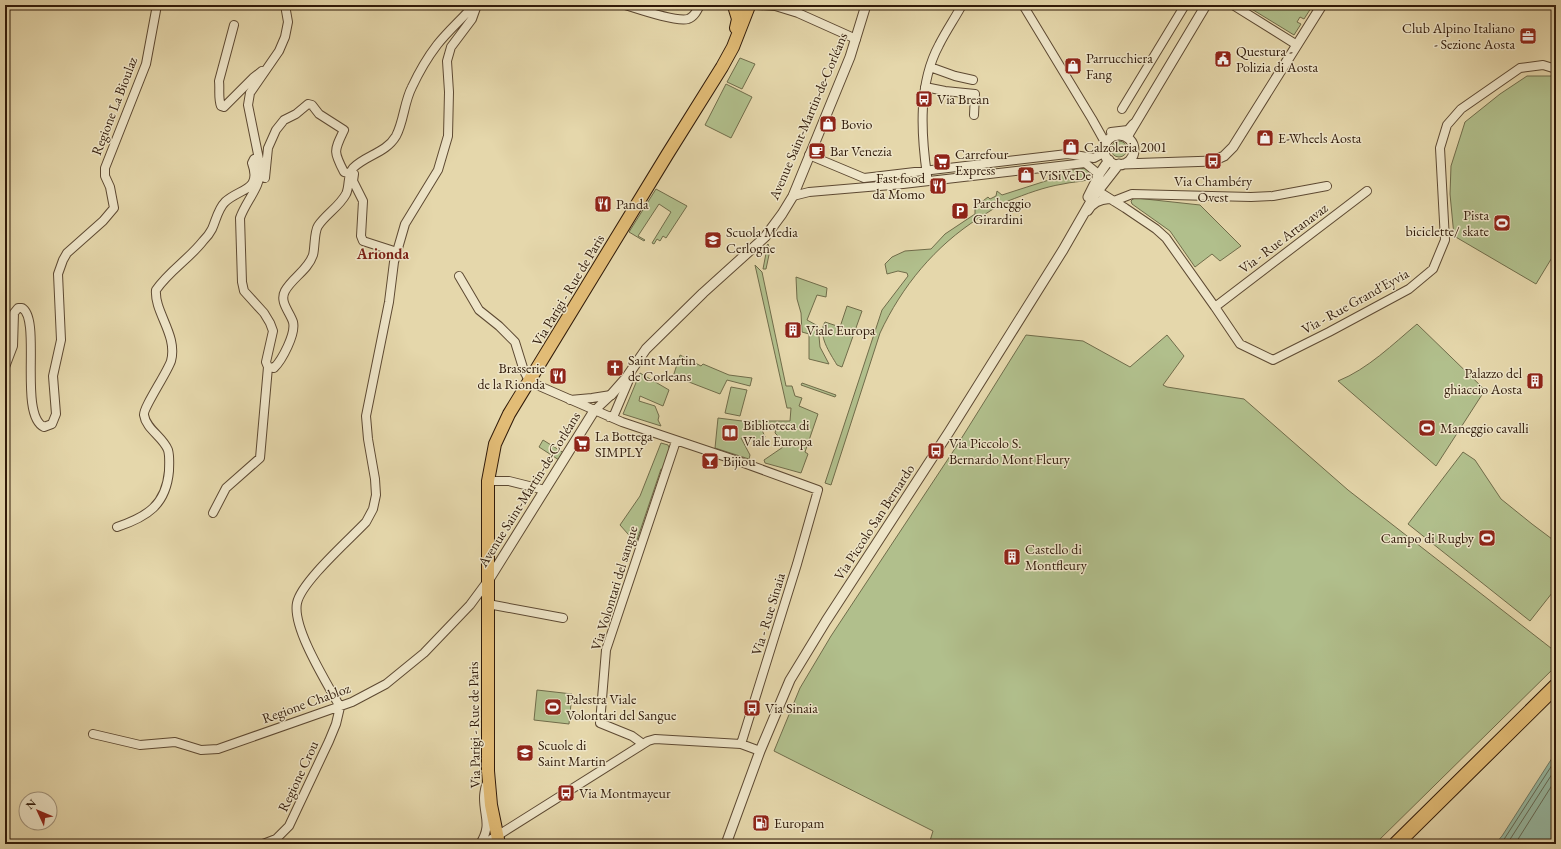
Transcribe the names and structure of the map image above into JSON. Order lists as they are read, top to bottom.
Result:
{
  "streets": {
    "main road": ["Via Parigi - Rue de Paris"],
    "street": [
      "Regione La Bioulaz",
      "Avenue Saint-Martin-de-Corléans",
      "Via - Rue Artanavaz",
      "Via - Rue Grand'Eyvia",
      "Via Piccolo San Bernardo",
      "Via Volontari del sangue",
      "Via - Rue Sinaia",
      "Regione Chabloz",
      "Regione Crou"
    ]
  },
  "crossings": [
    ["Avenue Saint-Martin-de-Corléans", "Via Parigi - Rue de Paris"],
    ["Avenue Saint-Martin-de-Corléans", "Regione Chabloz"],
    ["Via - Rue Artanavaz", "Via - Rue Grand'Eyvia"],
    ["Via Parigi - Rue de Paris", "Regione Chabloz"],
    ["Via - Rue Grand'Eyvia", "Via Piccolo San Bernardo"],
    ["Via Volontari del sangue", "Via - Rue Sinaia"],
    ["Regione Chabloz", "Regione Crou"]
  ],
  "districts": ["Arionda"],
  "places": {
    "office": ["Club Alpino Italiano - Sezione Aosta"],
    "public building": ["Questura - Polizia di Aosta"],
    "shop": [
      "Parrucchiera Fang",
      "Bovio",
      "E-Wheels Aosta",
      "Calzoleria 2001",
      "ViSiVeDe"
    ],
    "bus stop": [
      "Via Brean",
      "Via Chambéry Ovest",
      "Via Piccolo S. Bernardo Mont Fleury",
      "Via Sinaia",
      "Via Montmayeur"
    ],
    "cafe": ["Bar Venezia"],
    "supermarket": ["Carrefour Express", "La Bottega SIMPLY"],
    "restaurant": ["Fast food da Momo", "Panda", "Brasserie de la Rionda"],
    "parking": ["Parcheggio Girardini"],
    "sports": [
      "Pista biciclette/ skate",
      "Maneggio cavalli",
      "Campo di Rugby",
      "Palestra Viale Volontari del Sangue"
    ],
    "school or university": ["Scuola Media Cerlogne", "Scuole di Saint Martin"],
    "building": ["Viale Europa", "Palazzo del ghiaccio Aosta", "Castello di Montfleury"],
    "church": ["Saint Martin de Corleans"],
    "library": ["Biblioteca di Viale Europa"],
    "bar": ["Bijiou"],
    "fuel station": ["Europam"]
  },
  "north": "top left"
}
